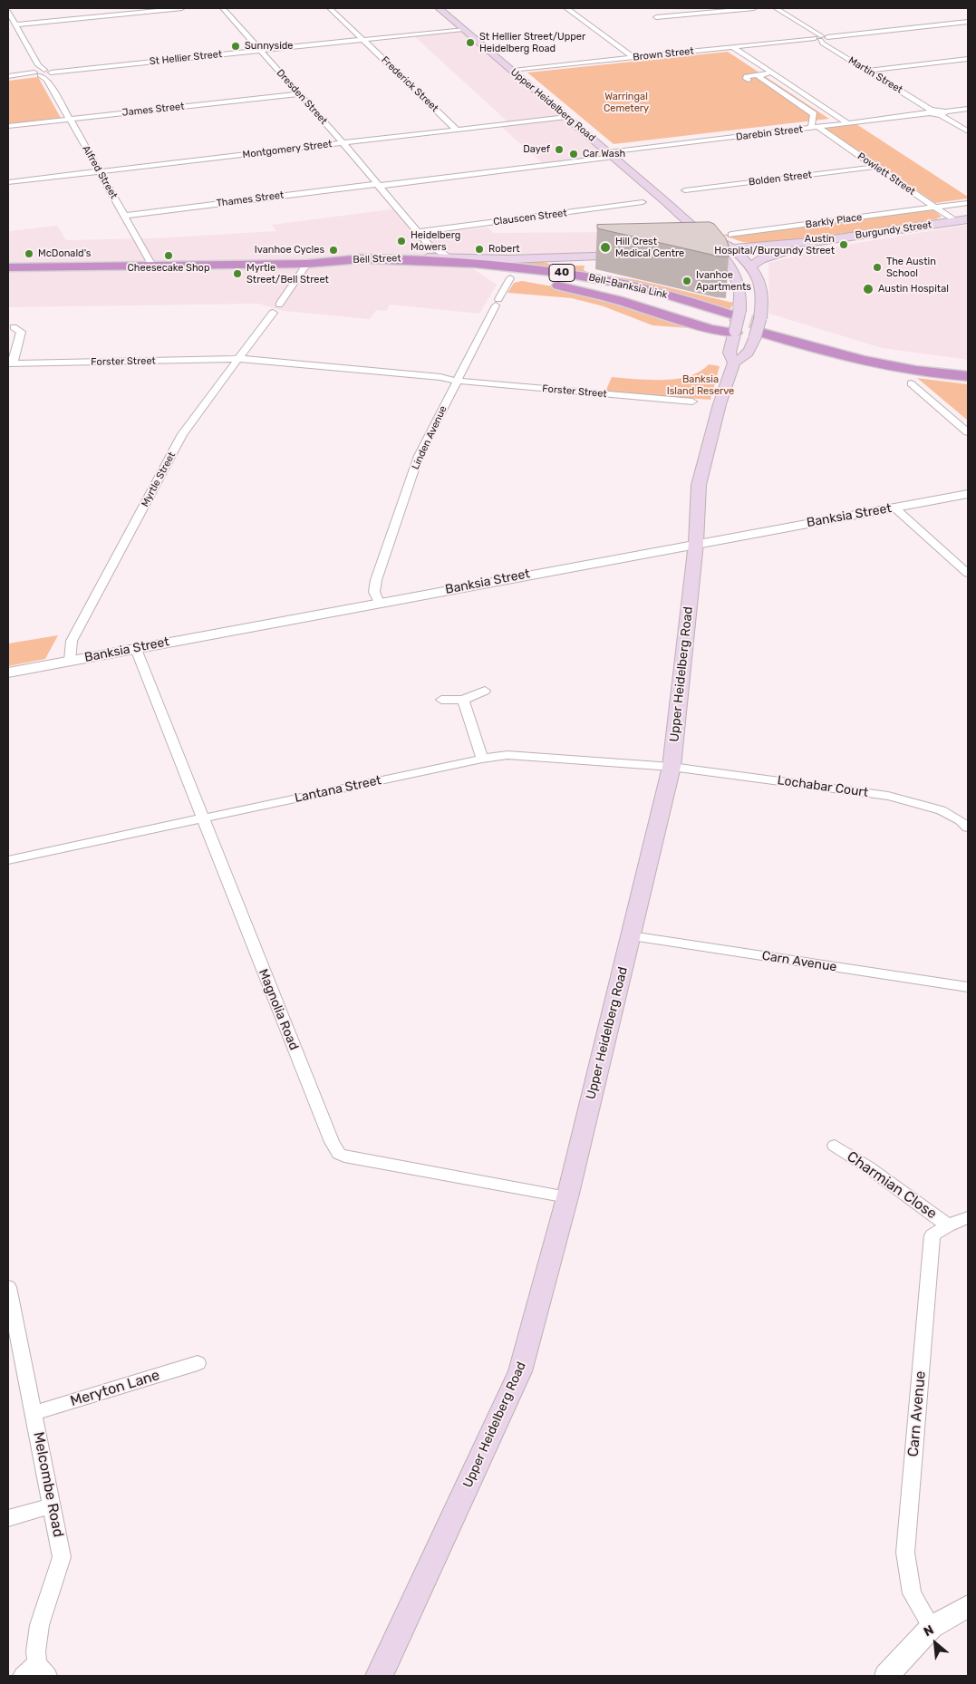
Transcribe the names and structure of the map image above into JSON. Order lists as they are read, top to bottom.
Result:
{
  "streets": {
    "highway": ["Bell Street", "40", "Bell–Banksia Link"],
    "main road": ["Upper Heidelberg Road", "Burgundy Street"],
    "street": [
      "Brown Street",
      "St Hellier Street",
      "Martin Street",
      "Frederick Street",
      "Dresden Street",
      "James Street",
      "Darebin Street",
      "Montgomery Street",
      "Alfred Street",
      "Powlett Street",
      "Bolden Street",
      "Thames Street",
      "Clauscen Street",
      "Barkly Place",
      "Forster Street",
      "Linden Avenue",
      "Myrtle Street",
      "Banksia Street",
      "Lochabar Court",
      "Lantana Street",
      "Carn Avenue",
      "Magnolia Road",
      "Charmian Close",
      "Meryton Lane",
      "Melcombe Road"
    ]
  },
  "crossings": [
    ["Brown Street", "Martin Street"],
    ["Brown Street", "Upper Heidelberg Road"],
    ["St Hellier Street", "Frederick Street"],
    ["St Hellier Street", "Dresden Street"],
    ["St Hellier Street", "Upper Heidelberg Road"],
    ["St Hellier Street", "Alfred Street"],
    ["Martin Street", "Darebin Street"],
    ["Frederick Street", "Montgomery Street"],
    ["Dresden Street", "James Street"],
    ["Dresden Street", "Montgomery Street"],
    ["Dresden Street", "Thames Street"],
    ["Dresden Street", "Clauscen Street"],
    ["Dresden Street", "Bell Street"],
    ["Upper Heidelberg Road", "Darebin Street"],
    ["Upper Heidelberg Road", "Montgomery Street"],
    ["Upper Heidelberg Road", "Thames Street"],
    ["Upper Heidelberg Road", "Burgundy Street"],
    ["Upper Heidelberg Road", "Bell–Banksia Link"],
    ["Upper Heidelberg Road", "Banksia Street"],
    ["Upper Heidelberg Road", "Lochabar Court"],
    ["Upper Heidelberg Road", "Lantana Street"],
    ["Upper Heidelberg Road", "Carn Avenue"],
    ["Upper Heidelberg Road", "Magnolia Road"],
    ["James Street", "Alfred Street"],
    ["Darebin Street", "Powlett Street"],
    ["Darebin Street", "Thames Street"],
    ["Montgomery Street", "Alfred Street"],
    ["Alfred Street", "Thames Street"],
    ["Alfred Street", "Bell Street"],
    ["Powlett Street", "Bolden Street"],
    ["Powlett Street", "Barkly Place"],
    ["Powlett Street", "Burgundy Street"],
    ["Barkly Place", "Burgundy Street"],
    ["Bell Street", "Bell–Banksia Link"],
    ["Forster Street", "Linden Avenue"],
    ["Forster Street", "Myrtle Street"],
    ["Linden Avenue", "Banksia Street"],
    ["Myrtle Street", "Banksia Street"],
    ["Banksia Street", "Magnolia Road"],
    ["Lochabar Court", "Lantana Street"],
    ["Lantana Street", "Magnolia Road"],
    ["Carn Avenue", "Charmian Close"],
    ["Meryton Lane", "Melcombe Road"]
  ],
  "parks": ["Warringal Cemetery", "Banksia Island Reserve"],
  "places": [
    "St Hellier Street/Upper Heidelberg Road",
    "Sunnyside",
    "Dayef",
    "Car Wash",
    "Heidelberg Mowers",
    "Austin Hospital/Burgundy Street",
    "Hill Crest Medical Centre",
    "Robert",
    "Ivanhoe Cycles",
    "McDonald's",
    "Cheesecake Shop",
    "The Austin School",
    "Myrtle Street/Bell Street",
    "Ivanhoe Apartments",
    "Austin Hospital"
  ],
  "north": "top left"
}
